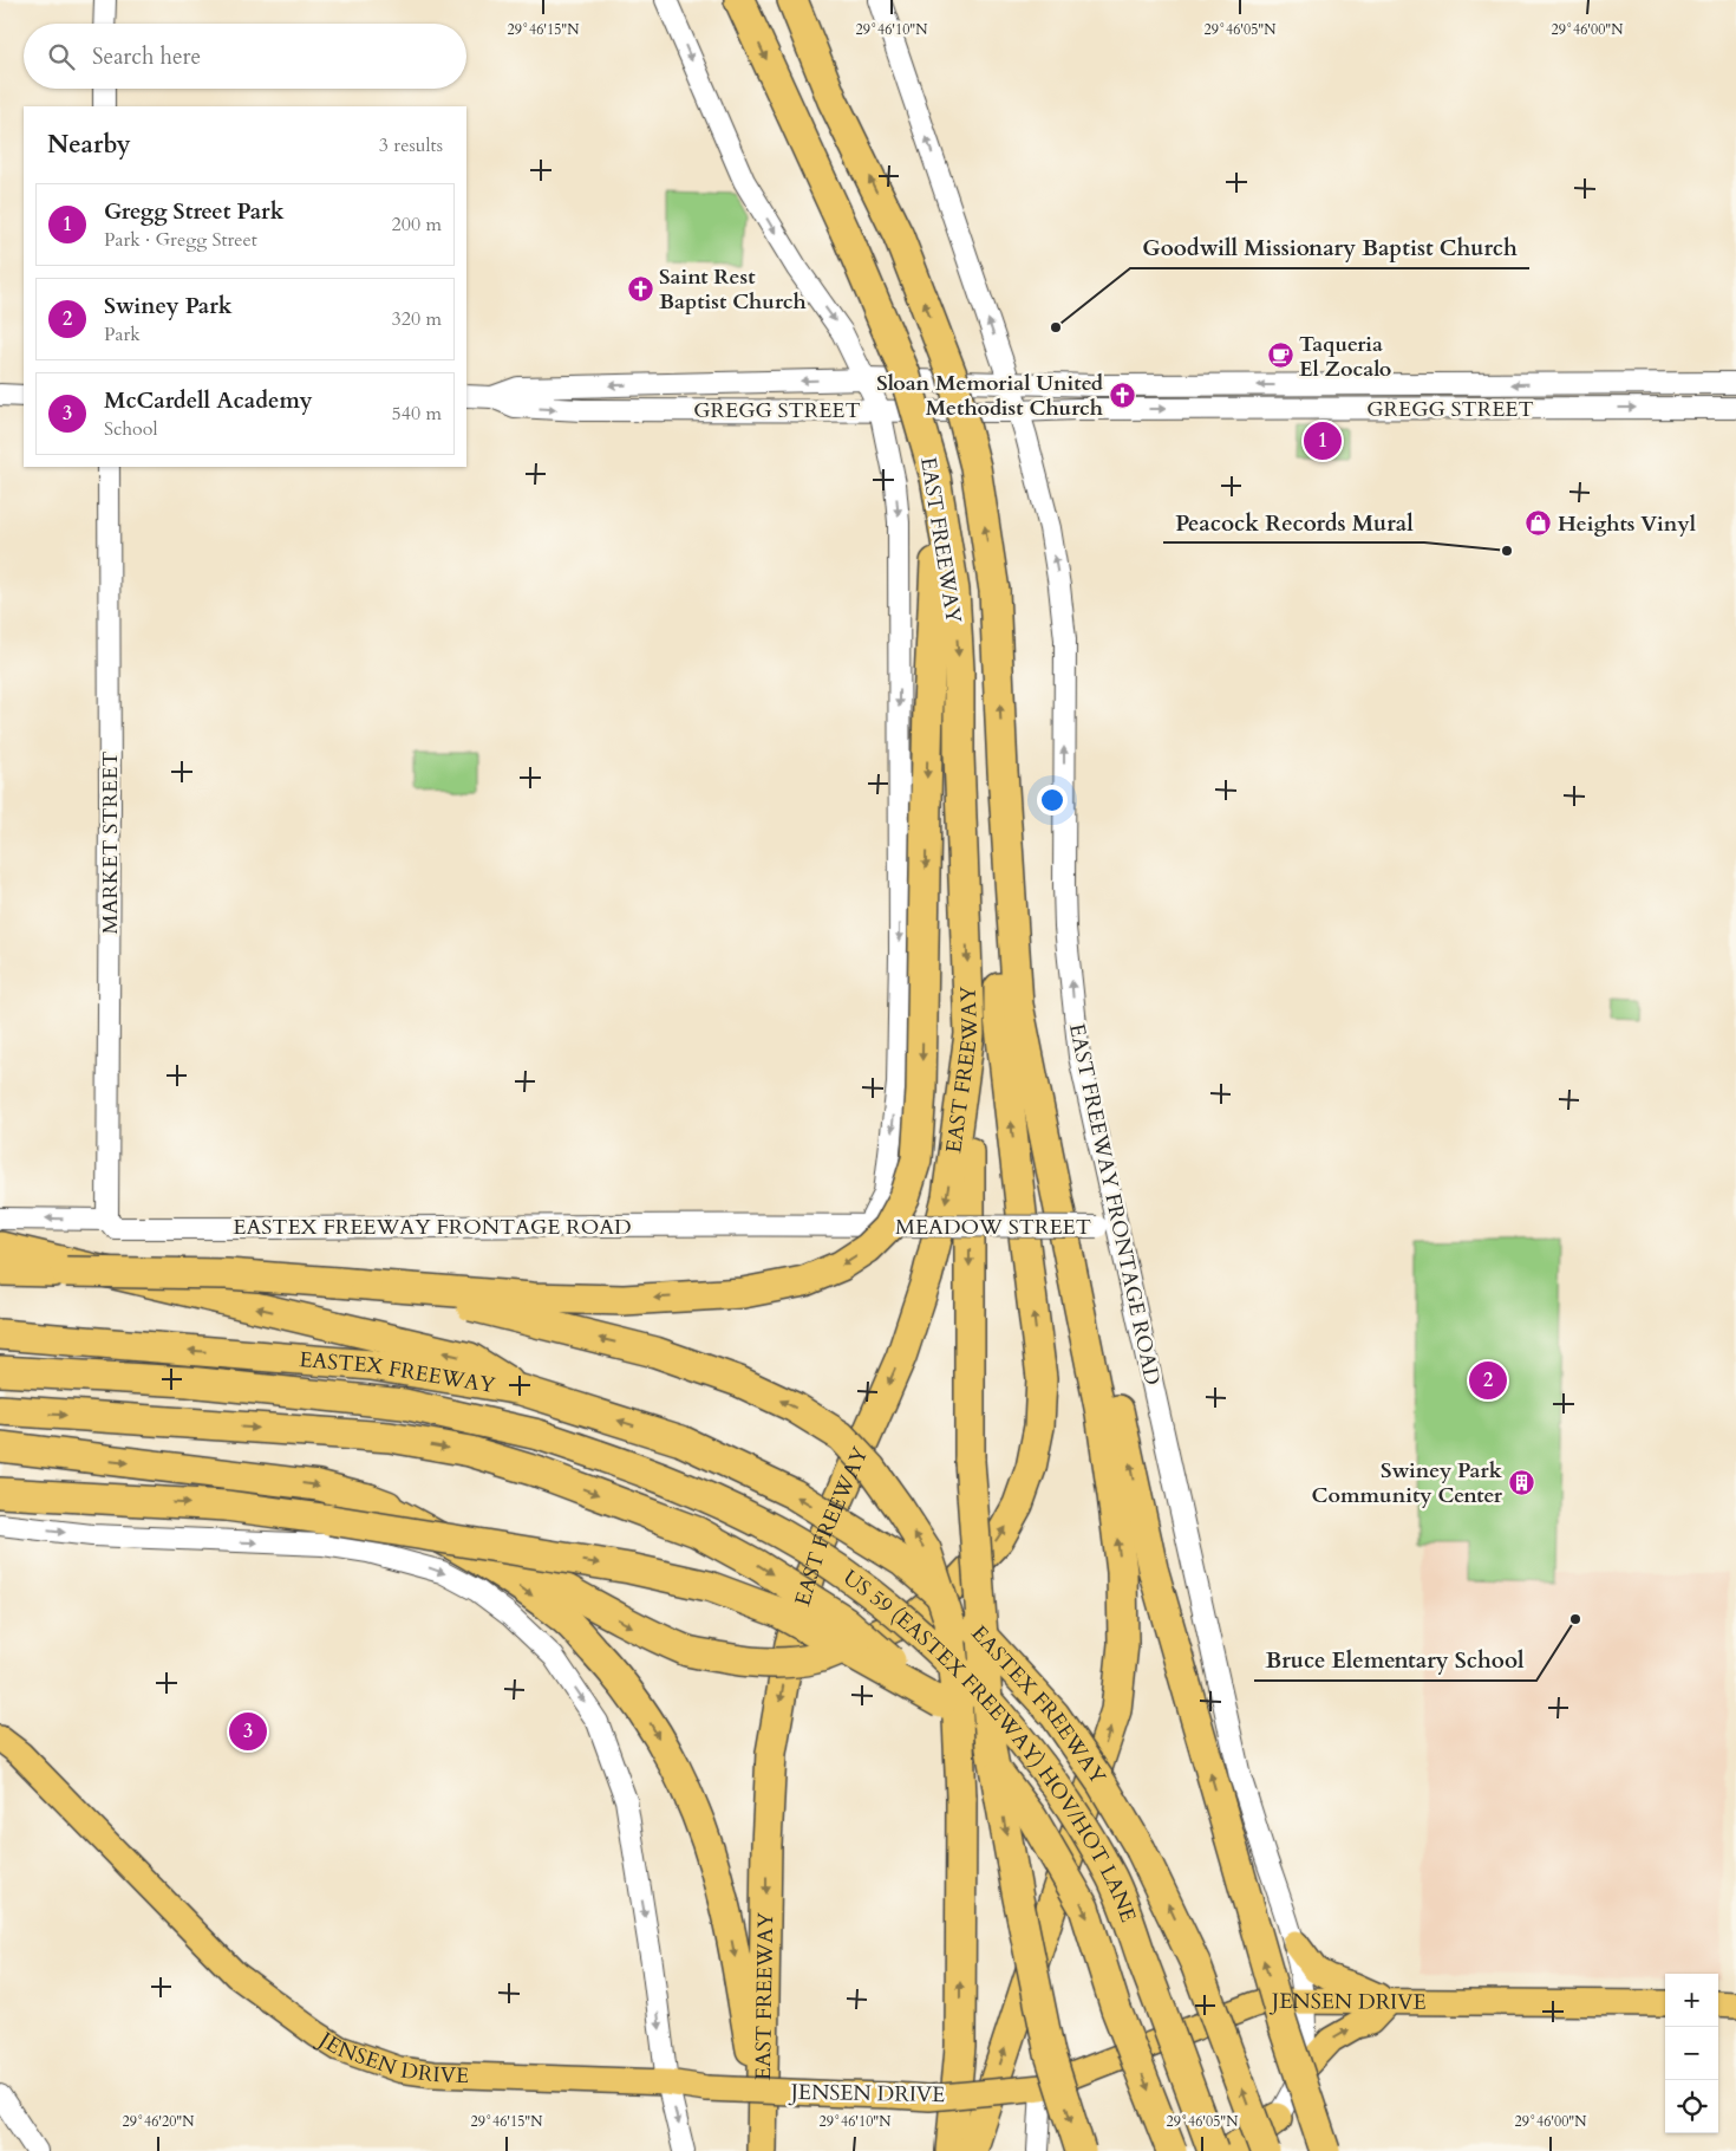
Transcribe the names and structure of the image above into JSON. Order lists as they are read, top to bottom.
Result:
{
  "streets": {
    "highway": ["EAST FREEWAY", "EASTEX FREEWAY", "US 59 (EASTEX FREEWAY) HOV/HOT LANE"],
    "main road": ["JENSEN DRIVE"],
    "street": [
      "GREGG STREET",
      "MARKET STREET",
      "EAST FREEWAY FRONTAGE ROAD",
      "EASTEX FREEWAY FRONTAGE ROAD",
      "MEADOW STREET"
    ]
  },
  "crossings": [
    ["GREGG STREET", "EAST FREEWAY FRONTAGE ROAD"],
    ["MARKET STREET", "EASTEX FREEWAY FRONTAGE ROAD"],
    ["EAST FREEWAY FRONTAGE ROAD", "MEADOW STREET"],
    ["EAST FREEWAY FRONTAGE ROAD", "JENSEN DRIVE"],
    ["EASTEX FREEWAY FRONTAGE ROAD", "MEADOW STREET"]
  ],
  "places": {
    "church": ["Saint Rest Baptist Church", "Sloan Memorial United Methodist Church"],
    "other": ["Goodwill Missionary Baptist Church", "Peacock Records Mural", "Bruce Elementary School"],
    "cafe": ["Taqueria El Zocalo"],
    "shop": ["Heights Vinyl"],
    "building": ["Swiney Park Community Center"]
  },
  "page": {
    "search": "Search here",
    "heading": ["Nearby", "3 results"],
    "list": [
      {
        "mark": "1",
        "name": "Gregg Street Park",
        "note": "Park · Gregg Street",
        "value": "200 m"
      },
      {
        "mark": "2",
        "name": "Swiney Park",
        "note": "Park",
        "value": "320 m"
      },
      {
        "mark": "3",
        "name": "McCardell Academy",
        "note": "School",
        "value": "540 m"
      }
    ],
    "pins": ["1", "2", "3"],
    "map_buttons": ["+", "−"]
  },
  "coordinates": [
    "29°46'15\"N",
    "29°46'10\"N",
    "29°46'05\"N",
    "29°46'00\"N",
    "29°46'20\"N"
  ]
}
